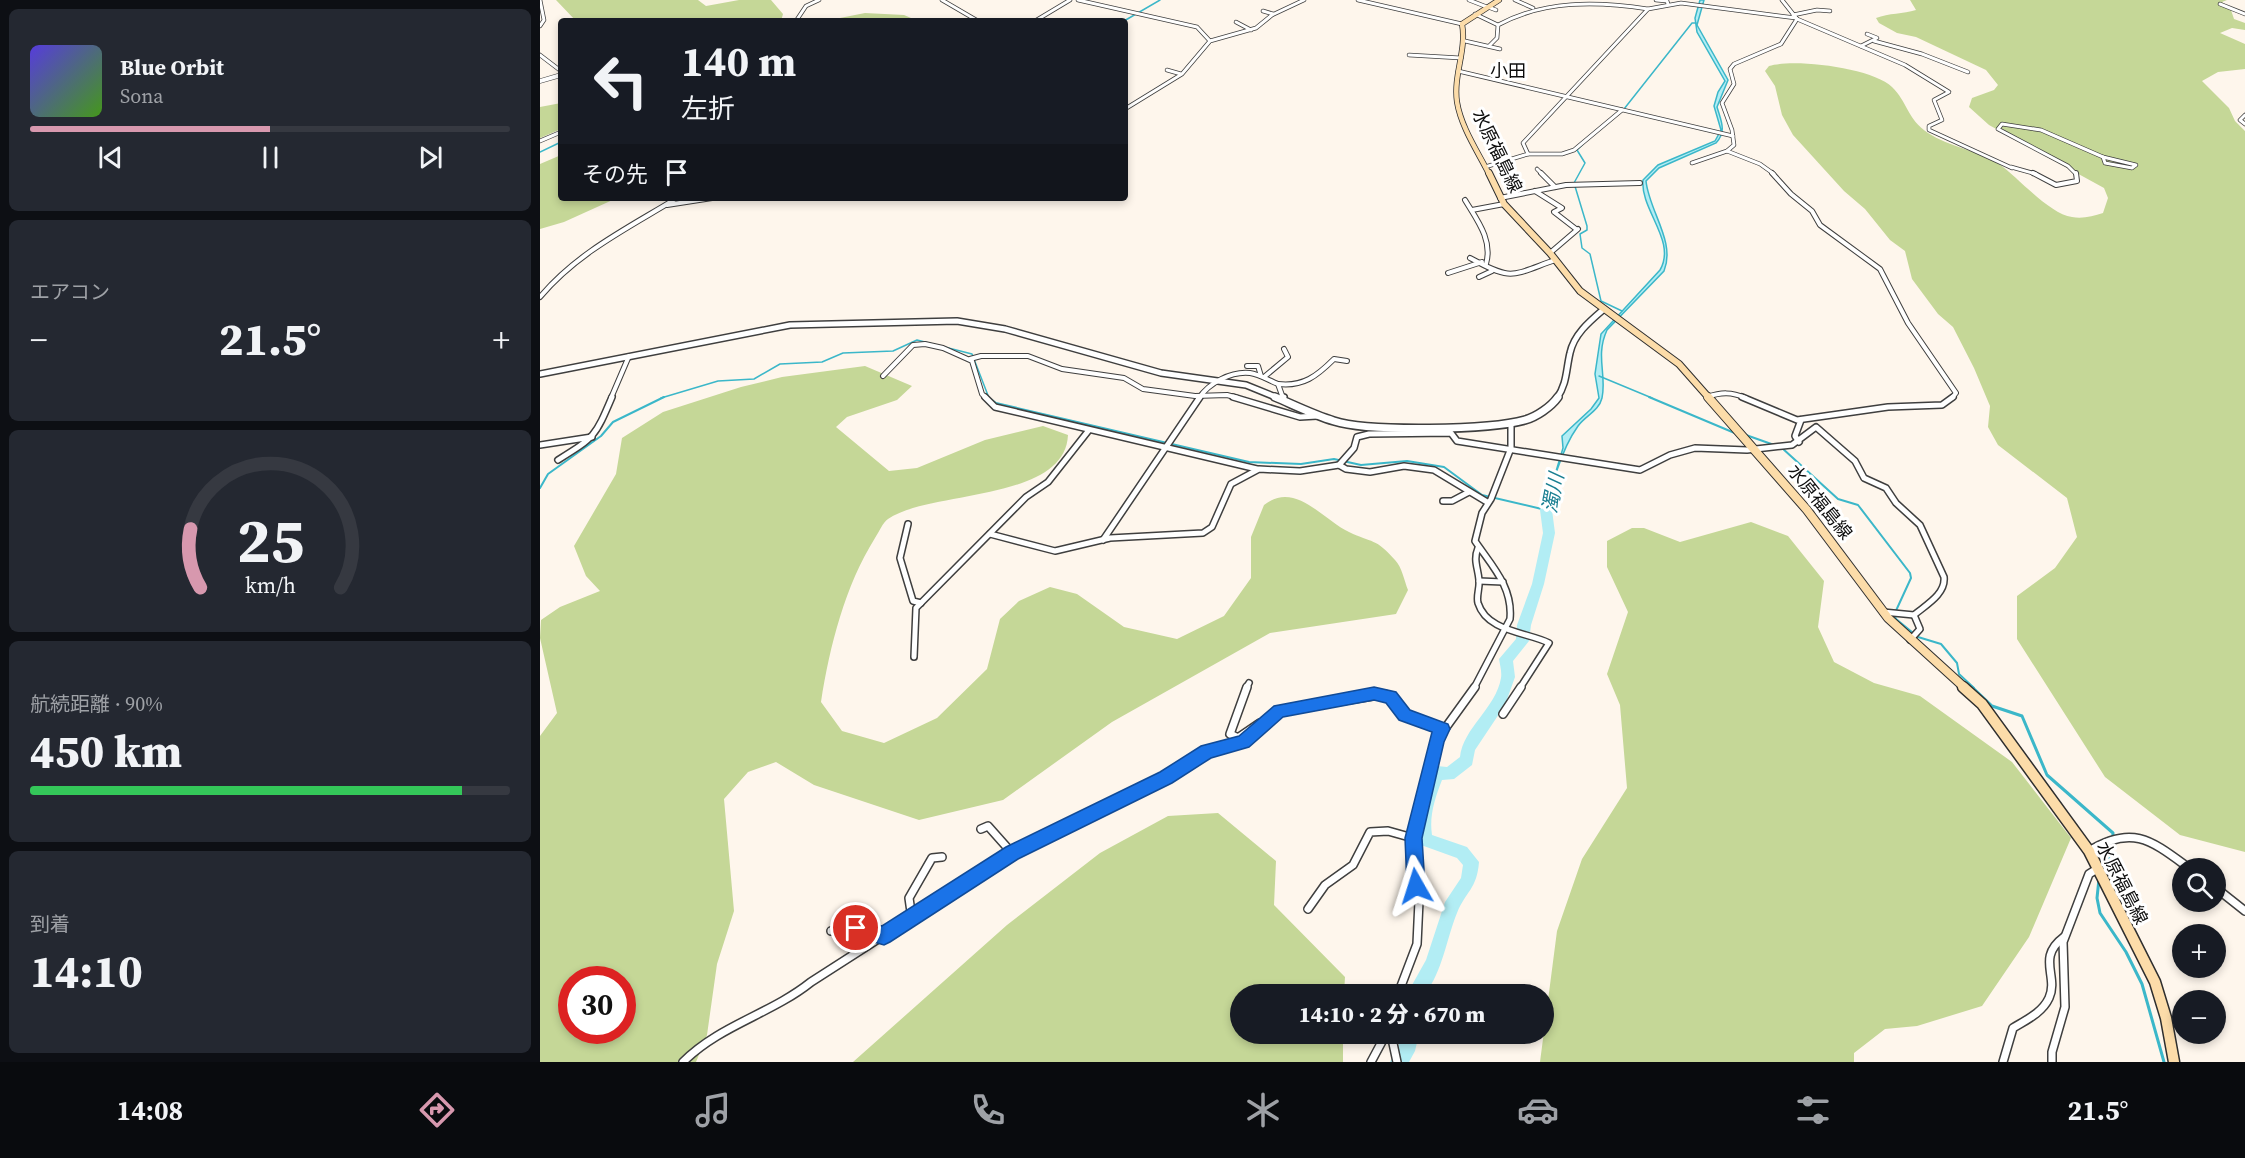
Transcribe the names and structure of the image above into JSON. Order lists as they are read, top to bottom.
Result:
{
  "streets": {
    "main road": ["水原福島線"]
  },
  "districts": ["小田"],
  "water": ["濁川"],
  "page": {
    "turn": ["140 m", "左折"],
    "song": ["Blue Orbit", "Sona"],
    "then": "その先",
    "tile": [
      "エアコン",
      ["航続距離 · 90%", "450 km"],
      ["到着", "14:10"]
    ],
    "heat": ["−", "21.5°", "+"],
    "map_buttons": ["+", "−"],
    "limit": "30",
    "trip": "14:10 · 2 分 · 670 m",
    "tabs": ["14:08", "21.5°"],
    "gauge": ["25", "km/h"]
  }
}
